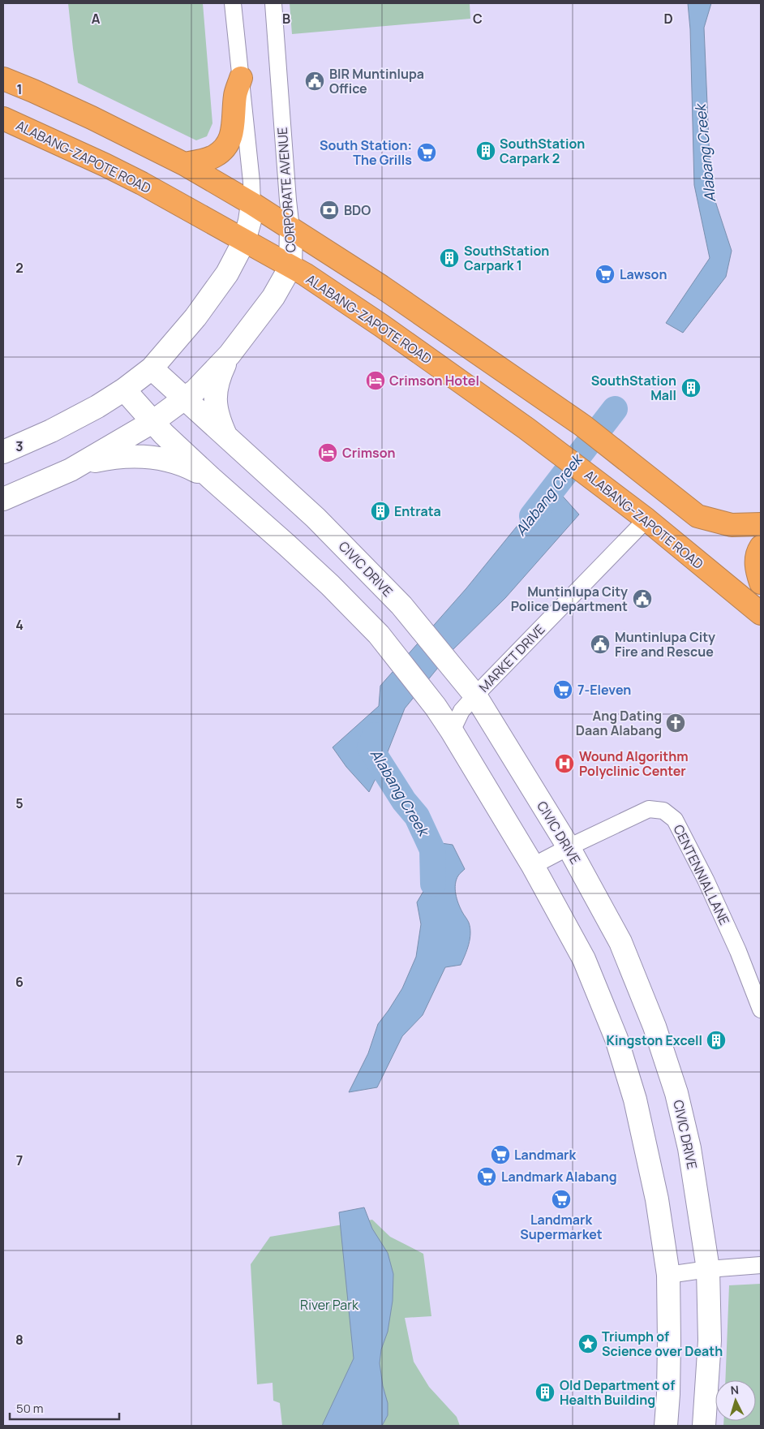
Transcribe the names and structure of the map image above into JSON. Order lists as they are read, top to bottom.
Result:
{
  "streets": {
    "highway": ["ALABANG-ZAPOTE ROAD"],
    "main road": ["CORPORATE AVENUE", "CIVIC DRIVE"],
    "street": ["MARKET DRIVE", "CENTENNIAL LANE"]
  },
  "crossings": [
    ["ALABANG-ZAPOTE ROAD", "CORPORATE AVENUE"],
    ["ALABANG-ZAPOTE ROAD", "MARKET DRIVE"],
    ["CORPORATE AVENUE", "CIVIC DRIVE"],
    ["CIVIC DRIVE", "MARKET DRIVE"],
    ["CIVIC DRIVE", "CENTENNIAL LANE"]
  ],
  "water": ["Alabang Creek"],
  "parks": ["River Park"],
  "places": {
    "public building": ["BIR Muntinlupa Office", "Muntinlupa City Police Department", "Muntinlupa City Fire and Rescue"],
    "building": [
      "SouthStation Carpark 2",
      "SouthStation Carpark 1",
      "SouthStation Mall",
      "Entrata",
      "Kingston Excell",
      "Old Department of Health Building"
    ],
    "supermarket": [
      "South Station: The Grills",
      "Lawson",
      "7-Eleven",
      "Landmark",
      "Landmark Alabang",
      "Landmark Supermarket"
    ],
    "bank": ["BDO"],
    "hotel": ["Crimson Hotel", "Crimson"],
    "church": ["Ang Dating Daan Alabang"],
    "hospital": ["Wound Algorithm Polyclinic Center"],
    "place": ["Triumph of Science over Death"]
  },
  "scale_bar": "50 m",
  "north": "top",
  "grid": {
    "columns": [
      "A",
      "B",
      "C",
      "D"
    ],
    "rows": [
      "1",
      "2",
      "3",
      "4",
      "5",
      "6",
      "7",
      "8"
    ]
  }
}
